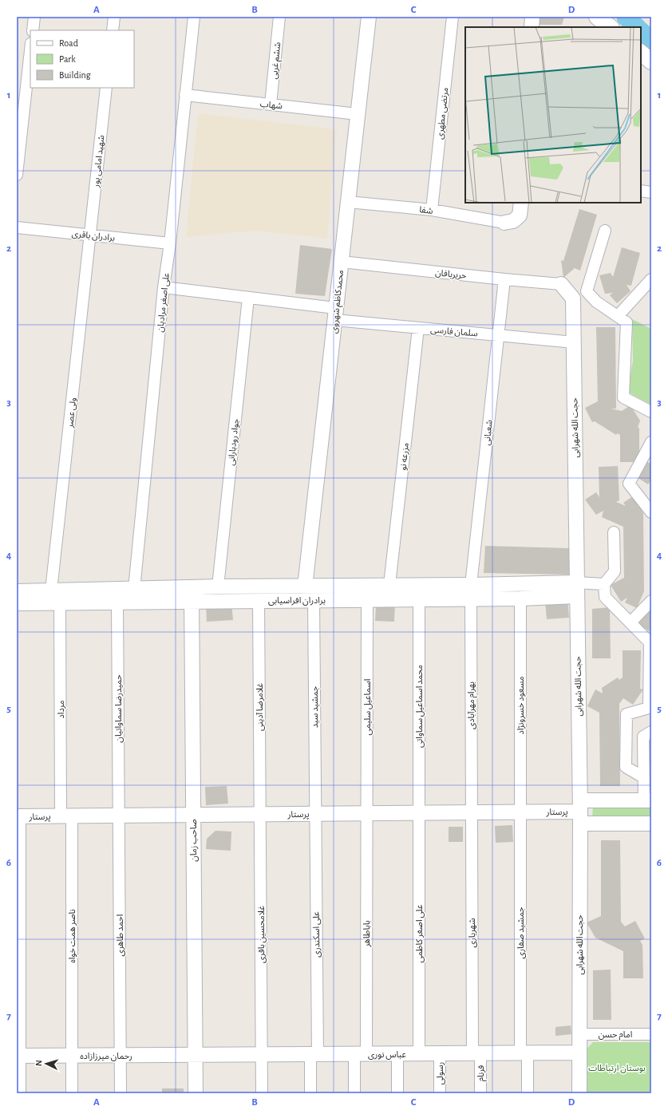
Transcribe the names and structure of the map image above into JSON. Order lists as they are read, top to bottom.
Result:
{
  "streets": {
    "street": [
      "ششم غربی",
      "شهاب",
      "مرتضی مطهری",
      "شهید امامی پور",
      "شفا",
      "برادران باقری",
      "حریربافان",
      "محمدکاظم شهروی",
      "علی اصغر مرادیان",
      "سلمان فارسی",
      "ولی عصر",
      "حجت الله شهرابی",
      "شعبانی",
      "جواد رودبارانی",
      "مزرعه نو",
      "برادران افراسیابی",
      "بهرام مهرآبادی",
      "مسعود خسرونژاد",
      "محمد اسماعیل سماواتی",
      "غلامرضا آدینی",
      "جمشید سید",
      "اسماعیل سلیمی",
      "حمیدرضا سماواتیان",
      "مرداد",
      "پرستار",
      "صاحب زمان",
      "شهریاری",
      "جمشید صفاری",
      "باباطاهر",
      "علی اصغر کاظمی",
      "غلامحسین باقری",
      "علی اسکندری",
      "احمد طاهری",
      "ناصر همت خواه",
      "امام حسن",
      "عباس نوری",
      "رحمان میرزازاده",
      "رسولى",
      "فرنام"
    ]
  },
  "crossings": [
    ["ششم غربی", "شهاب"],
    ["شهاب", "محمدکاظم شهروی"],
    ["شهاب", "علی اصغر مرادیان"],
    ["مرتضی مطهری", "شفا"],
    ["شهید امامی پور", "برادران باقری"],
    ["شهید امامی پور", "ولی عصر"],
    ["شفا", "محمدکاظم شهروی"],
    ["برادران باقری", "علی اصغر مرادیان"],
    ["برادران باقری", "ولی عصر"],
    ["حریربافان", "محمدکاظم شهروی"],
    ["حریربافان", "حجت الله شهرابی"],
    ["حریربافان", "شعبانی"],
    ["محمدکاظم شهروی", "سلمان فارسی"],
    ["محمدکاظم شهروی", "برادران افراسیابی"],
    ["علی اصغر مرادیان", "برادران افراسیابی"],
    ["سلمان فارسی", "حجت الله شهرابی"],
    ["سلمان فارسی", "شعبانی"],
    ["سلمان فارسی", "مزرعه نو"],
    ["ولی عصر", "برادران افراسیابی"],
    ["حجت الله شهرابی", "برادران افراسیابی"],
    ["حجت الله شهرابی", "پرستار"],
    ["حجت الله شهرابی", "امام حسن"],
    ["حجت الله شهرابی", "عباس نوری"],
    ["شعبانی", "برادران افراسیابی"],
    ["شعبانی", "بهرام مهرآبادی"],
    ["جواد رودبارانی", "برادران افراسیابی"],
    ["مزرعه نو", "برادران افراسیابی"],
    ["برادران افراسیابی", "بهرام مهرآبادی"],
    ["برادران افراسیابی", "مسعود خسرونژاد"],
    ["برادران افراسیابی", "محمد اسماعیل سماواتی"],
    ["برادران افراسیابی", "غلامرضا آدینی"],
    ["برادران افراسیابی", "جمشید سید"],
    ["برادران افراسیابی", "اسماعیل سلیمی"],
    ["برادران افراسیابی", "حمیدرضا سماواتیان"],
    ["برادران افراسیابی", "مرداد"],
    ["برادران افراسیابی", "صاحب زمان"],
    ["بهرام مهرآبادی", "پرستار"],
    ["بهرام مهرآبادی", "شهریاری"],
    ["مسعود خسرونژاد", "پرستار"],
    ["مسعود خسرونژاد", "جمشید صفاری"],
    ["محمد اسماعیل سماواتی", "پرستار"],
    ["محمد اسماعیل سماواتی", "علی اصغر کاظمی"],
    ["غلامرضا آدینی", "پرستار"],
    ["غلامرضا آدینی", "غلامحسین باقری"],
    ["جمشید سید", "پرستار"],
    ["جمشید سید", "علی اسکندری"],
    ["اسماعیل سلیمی", "پرستار"],
    ["اسماعیل سلیمی", "باباطاهر"],
    ["حمیدرضا سماواتیان", "پرستار"],
    ["حمیدرضا سماواتیان", "احمد طاهری"],
    ["مرداد", "پرستار"],
    ["مرداد", "ناصر همت خواه"],
    ["پرستار", "صاحب زمان"],
    ["پرستار", "شهریاری"],
    ["پرستار", "جمشید صفاری"],
    ["پرستار", "باباطاهر"],
    ["پرستار", "علی اصغر کاظمی"],
    ["پرستار", "غلامحسین باقری"],
    ["پرستار", "علی اسکندری"],
    ["پرستار", "احمد طاهری"],
    ["پرستار", "ناصر همت خواه"],
    ["صاحب زمان", "عباس نوری"],
    ["صاحب زمان", "رحمان میرزازاده"],
    ["شهریاری", "عباس نوری"],
    ["شهریاری", "فرنام"],
    ["جمشید صفاری", "عباس نوری"],
    ["باباطاهر", "عباس نوری"],
    ["علی اصغر کاظمی", "عباس نوری"],
    ["غلامحسین باقری", "عباس نوری"],
    ["علی اسکندری", "عباس نوری"],
    ["احمد طاهری", "رحمان میرزازاده"],
    ["ناصر همت خواه", "رحمان میرزازاده"],
    ["عباس نوری", "رحمان میرزازاده"],
    ["عباس نوری", "رسولى"],
    ["عباس نوری", "فرنام"]
  ],
  "parks": ["بوستان ارتباطات"],
  "legend": ["Road", "Park", "Building"],
  "north": "left",
  "grid": {
    "columns": [
      "A",
      "B",
      "C",
      "D"
    ],
    "rows": [
      "1",
      "2",
      "3",
      "4",
      "5",
      "6",
      "7"
    ]
  }
}
